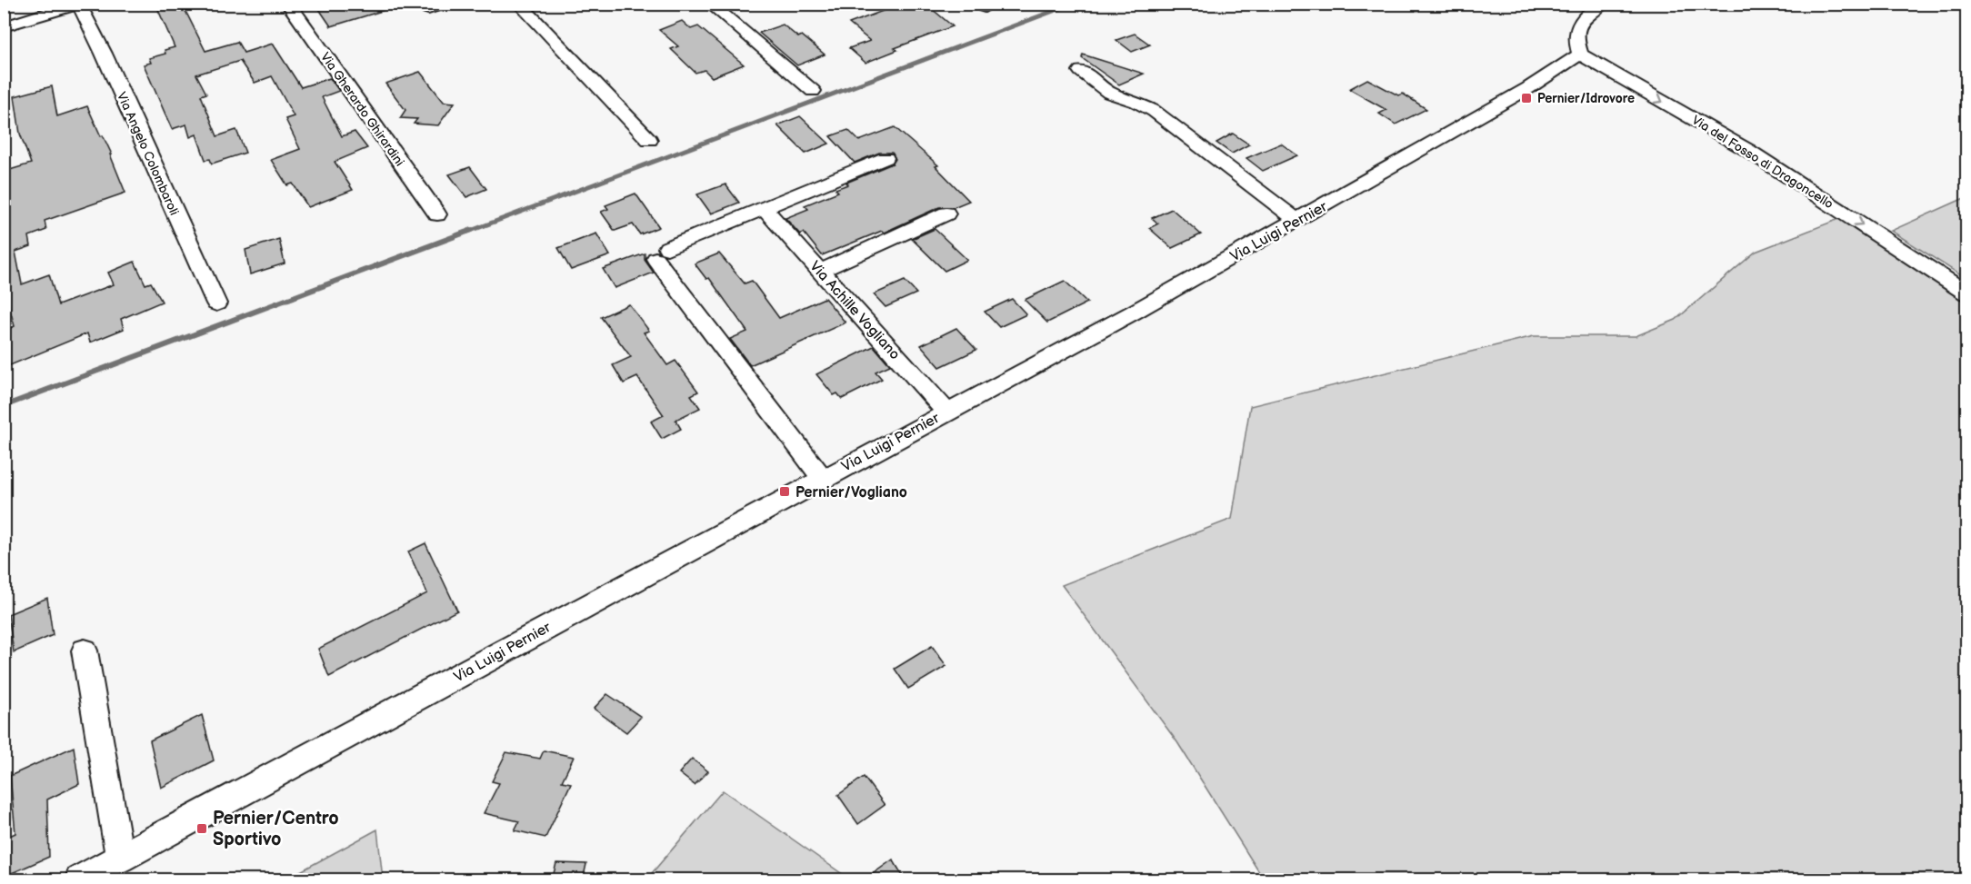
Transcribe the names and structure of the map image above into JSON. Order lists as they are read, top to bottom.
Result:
{
  "streets": {
    "street": [
      "Via Gherardo Ghirardini",
      "Via Angelo Colombaroli",
      "Via del Fosso di Dragoncello",
      "Via Luigi Pernier",
      "Via Achille Vogliano"
    ]
  },
  "crossings": [
    ["Via del Fosso di Dragoncello", "Via Luigi Pernier"],
    ["Via Luigi Pernier", "Via Achille Vogliano"]
  ],
  "one_way": ["Via del Fosso di Dragoncello"],
  "places": {
    "transit": ["Pernier/Idrovore", "Pernier/Vogliano", "Pernier/Centro Sportivo"]
  }
}
